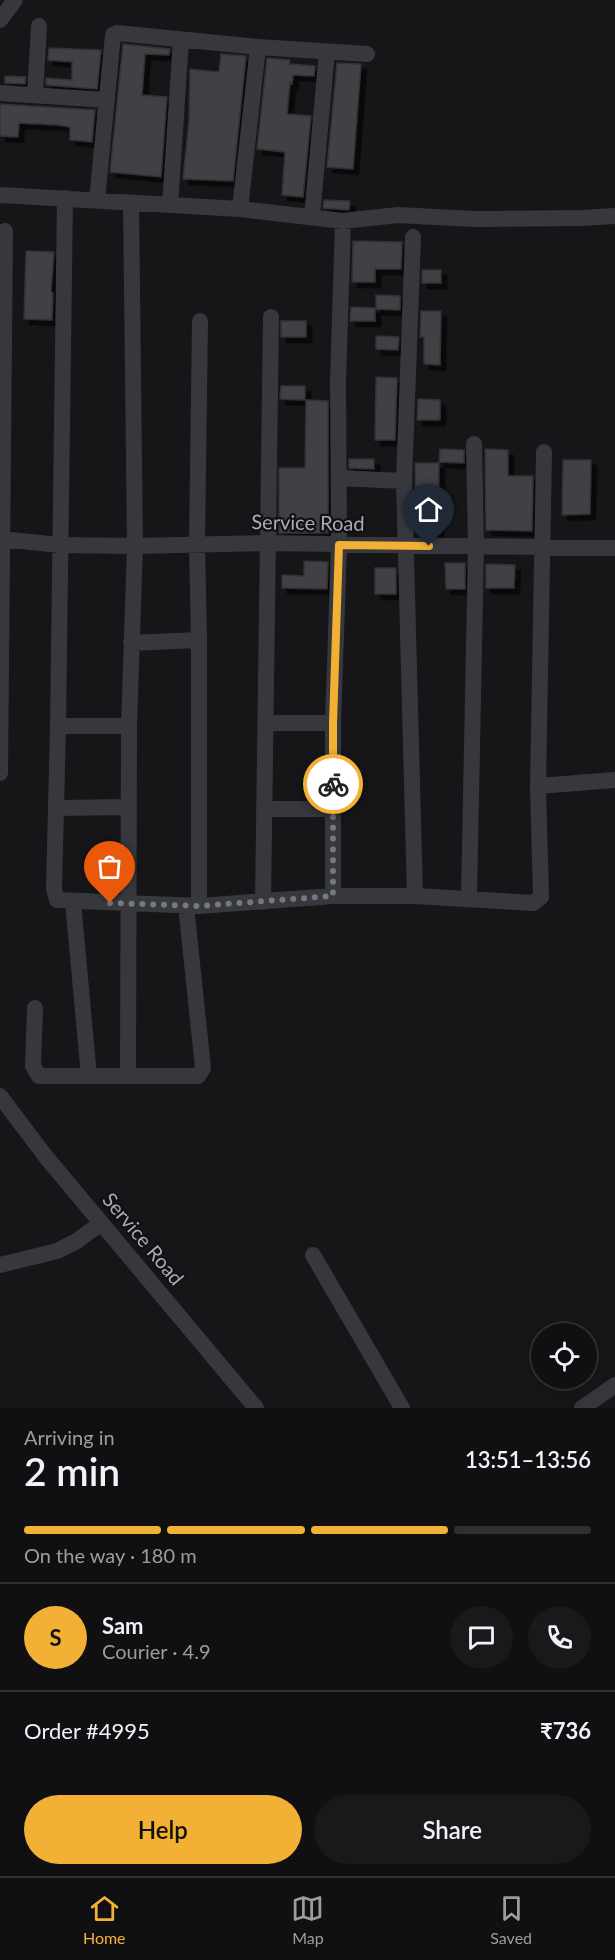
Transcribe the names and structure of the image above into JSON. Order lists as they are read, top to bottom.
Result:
{
  "streets": {
    "street": ["Service Road"]
  },
  "page": {
    "heading": ["2 min", "Arriving in", "13:51–13:56"],
    "panel": [
      "Sam",
      "Courier · 4.9",
      "Order #4995",
      "₹736"
    ],
    "bar": "On the way · 180 m",
    "round": "S",
    "buttons": ["Help", "Share"],
    "tabs": ["Home", "Map", "Saved"]
  }
}
